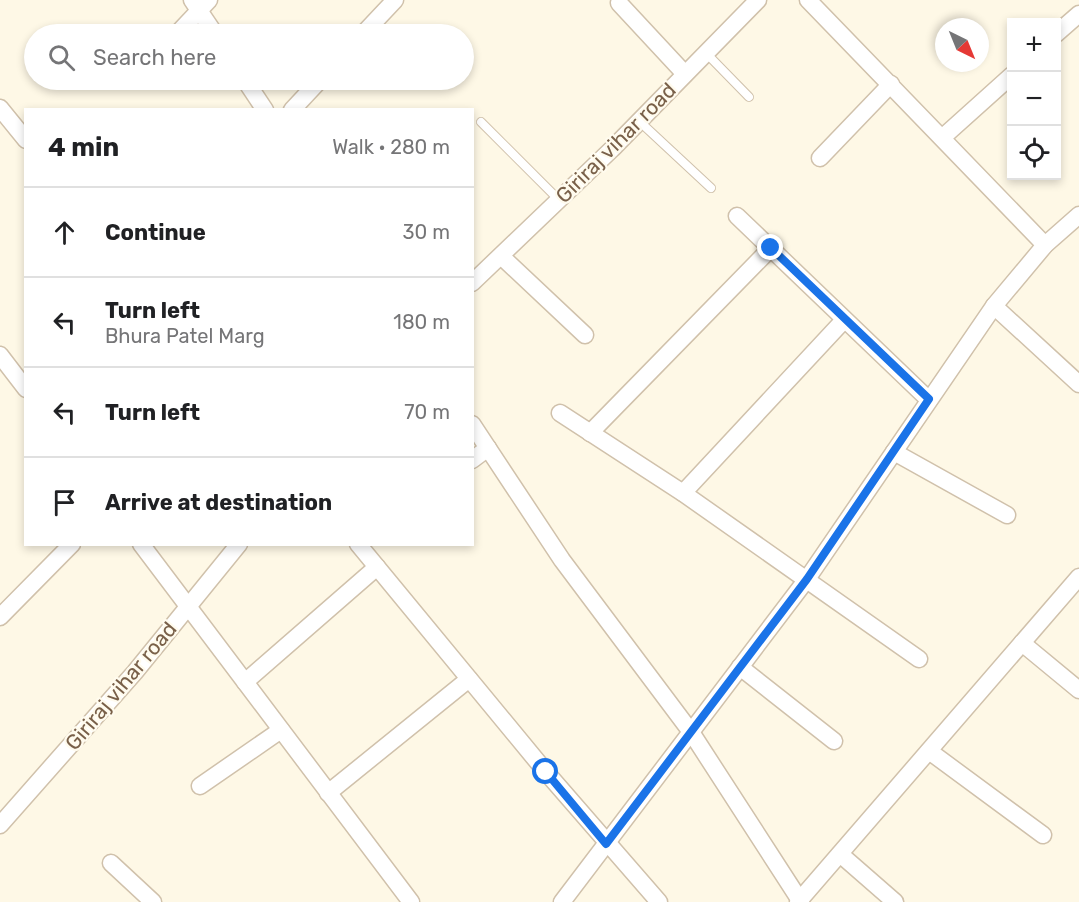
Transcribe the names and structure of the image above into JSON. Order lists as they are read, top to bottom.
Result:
{
  "streets": {
    "street": ["Giriraj vihar road"]
  },
  "north": "bottom right",
  "page": {
    "map_buttons": ["+", "−"],
    "search": "Search here",
    "heading": ["4 min", "Walk · 280 m"],
    "list": [
      ["Continue", "30 m"],
      ["Turn left", "Bhura Patel Marg", "180 m"],
      ["Turn left", "70 m"],
      "Arrive at destination"
    ]
  }
}
